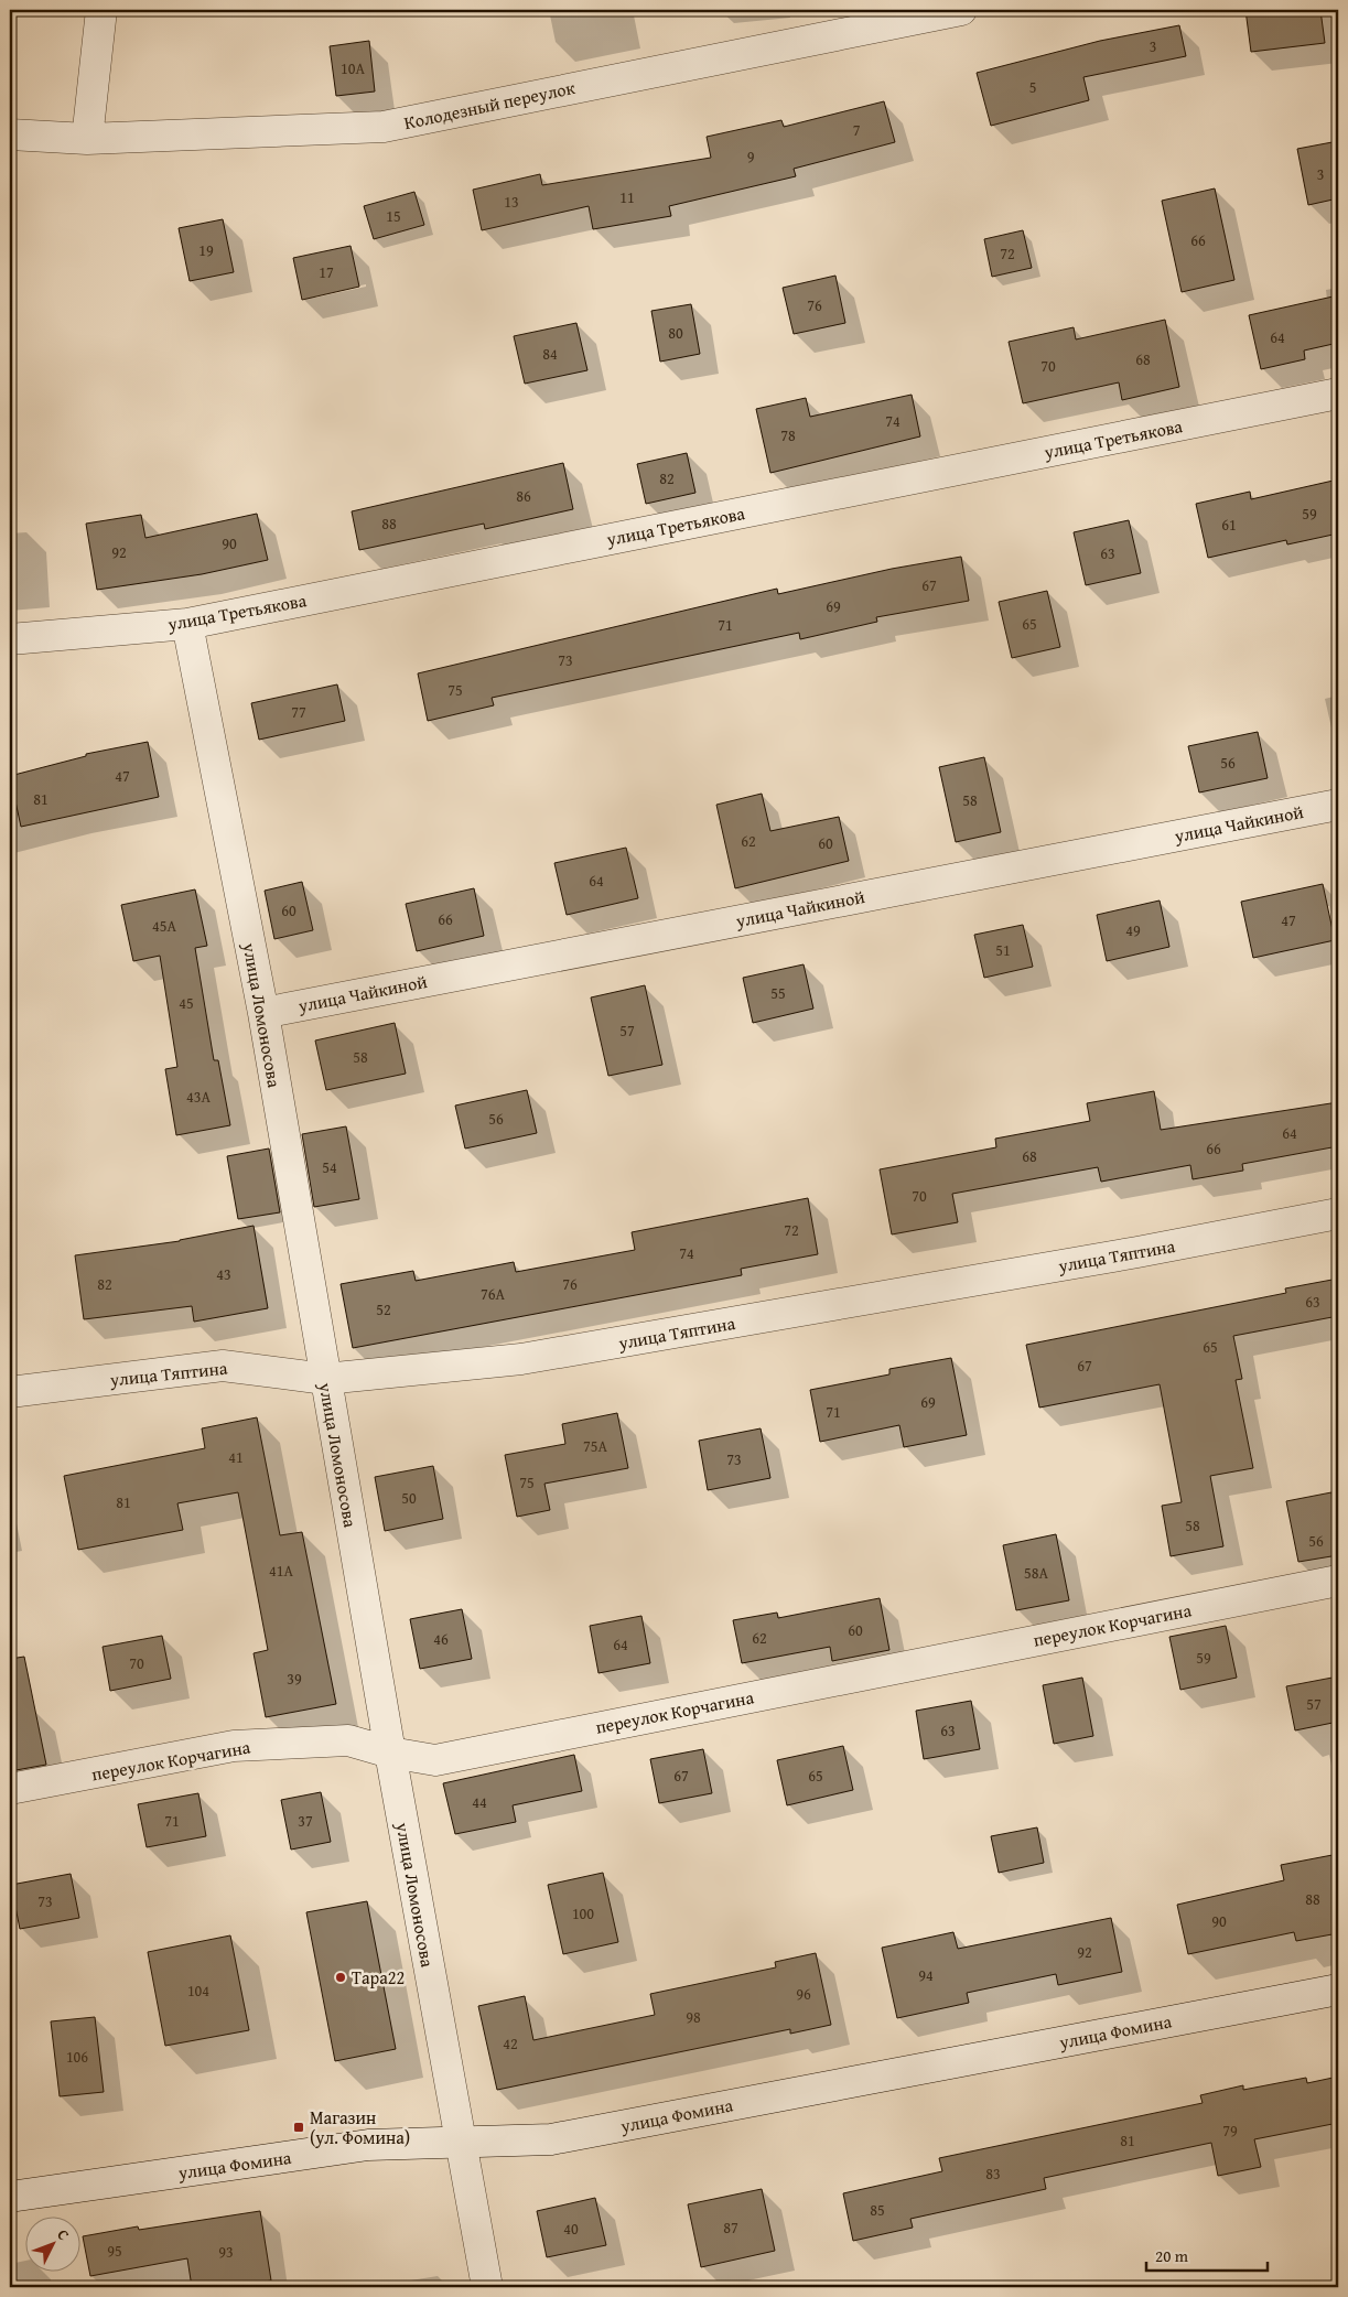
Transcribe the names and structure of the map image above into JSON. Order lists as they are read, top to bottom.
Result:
{
  "streets": {
    "street": [
      "Колодезный переулок",
      "улица Третьякова",
      "улица Чайкиной",
      "улица Ломоносова",
      "улица Тяптина",
      "переулок Корчагина",
      "улица Фомина"
    ]
  },
  "crossings": [
    ["улица Третьякова", "улица Ломоносова"],
    ["улица Чайкиной", "улица Ломоносова"],
    ["улица Ломоносова", "улица Тяптина"],
    ["улица Ломоносова", "переулок Корчагина"],
    ["улица Ломоносова", "улица Фомина"]
  ],
  "places": {
    "other": ["Тара22"],
    "transit": ["Магазин (ул. Фомина)"]
  },
  "house_numbers": [
    "3",
    "10А",
    "5",
    "7",
    "9",
    "3",
    "11",
    "13",
    "15",
    "66",
    "19",
    "72",
    "17",
    "76",
    "80",
    "64",
    "84",
    "68",
    "70",
    "74",
    "78",
    "82",
    "86",
    "59",
    "88",
    "61",
    "90",
    "92",
    "63",
    "67",
    "69",
    "65",
    "71",
    "73",
    "75",
    "77",
    "56",
    "47",
    "81",
    "58",
    "62",
    "60",
    "64",
    "60",
    "66",
    "47",
    "45А",
    "49",
    "51",
    "55",
    "45",
    "57",
    "58",
    "43А",
    "56",
    "64",
    "66",
    "68",
    "54",
    "70",
    "72",
    "74",
    "43",
    "82",
    "76",
    "76А",
    "63",
    "52",
    "65",
    "67",
    "69",
    "71",
    "75А",
    "41",
    "73",
    "75",
    "50",
    "81",
    "58",
    "56",
    "41А",
    "58А",
    "60",
    "62",
    "46",
    "64",
    "59",
    "70",
    "39",
    "57",
    "63",
    "67",
    "65",
    "44",
    "71",
    "37",
    "88",
    "73",
    "100",
    "90",
    "92",
    "94",
    "104",
    "96",
    "98",
    "42",
    "106",
    "79",
    "81",
    "83",
    "85",
    "87",
    "40",
    "95",
    "93"
  ],
  "scale_bar": "20 m",
  "north": "top right"
}
